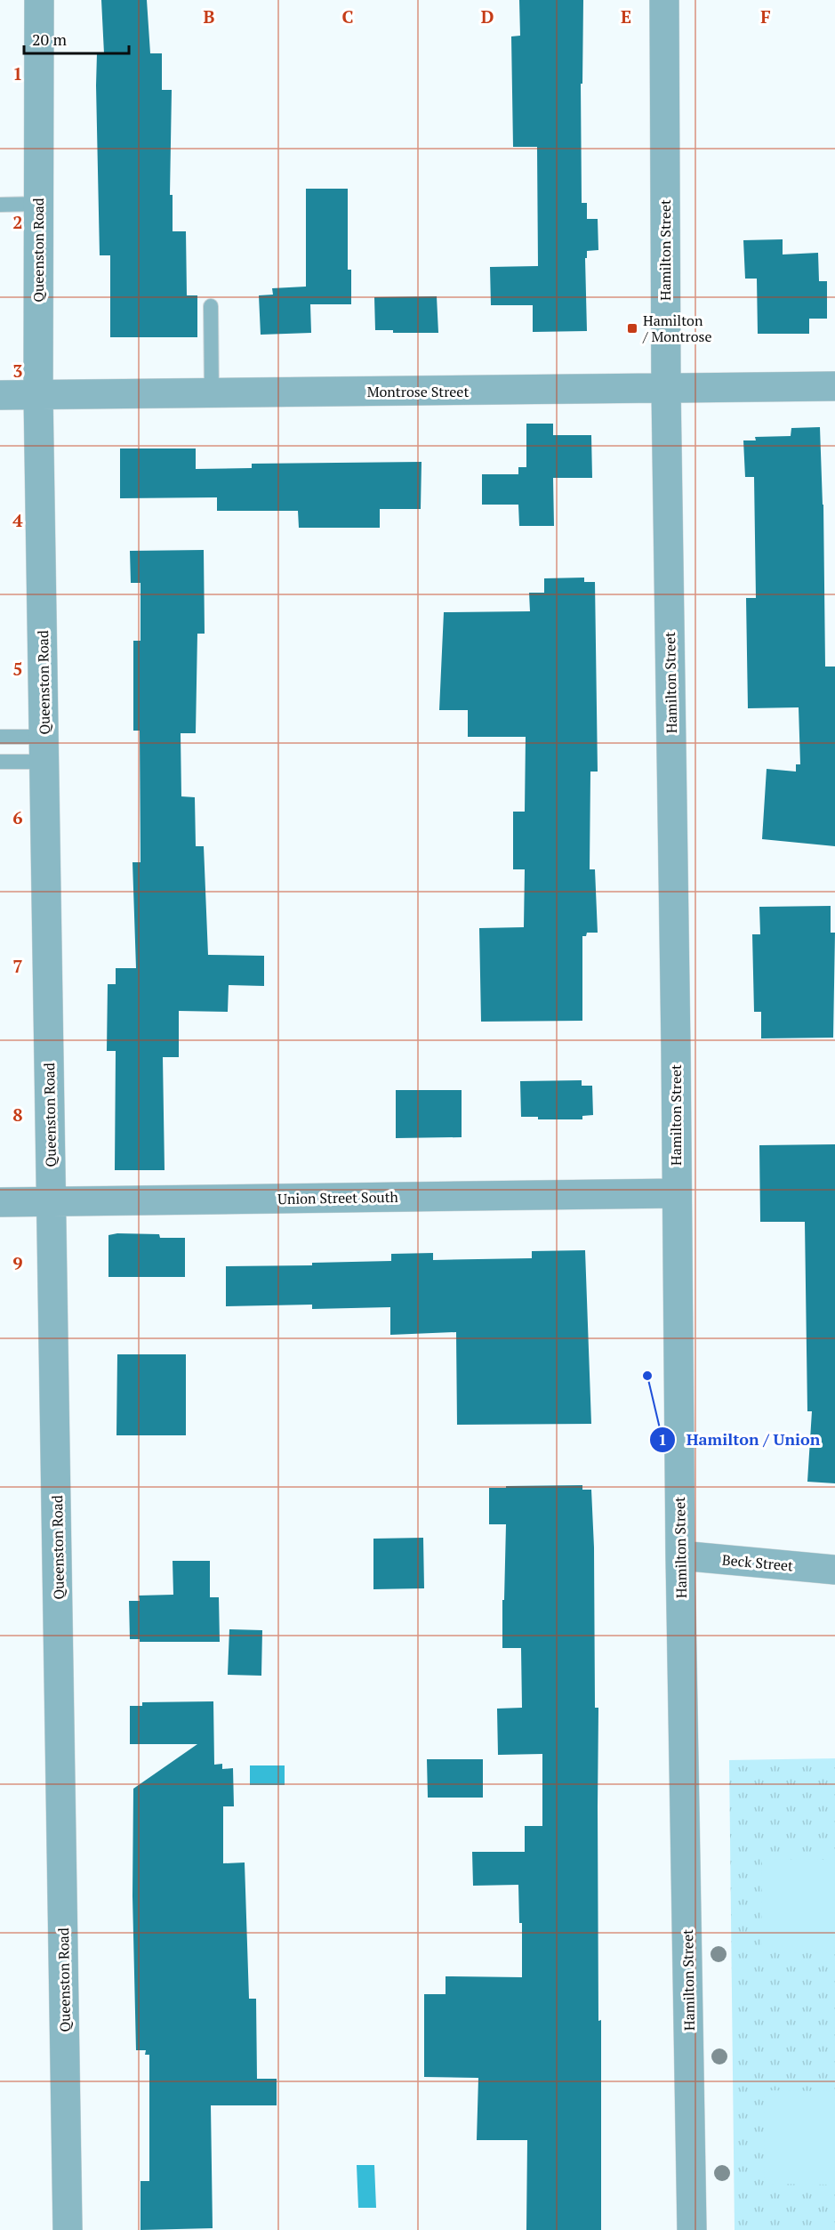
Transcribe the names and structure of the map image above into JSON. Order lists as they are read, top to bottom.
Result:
{
  "streets": {
    "street": [
      "Queenston Road",
      "Hamilton Street",
      "Montrose Street",
      "Union Street South",
      "Beck Street"
    ]
  },
  "crossings": [
    ["Queenston Road", "Montrose Street"],
    ["Queenston Road", "Union Street South"],
    ["Hamilton Street", "Montrose Street"],
    ["Hamilton Street", "Union Street South"],
    ["Hamilton Street", "Beck Street"]
  ],
  "places": {
    "transit": ["Hamilton / Montrose"],
    "other": ["Hamilton / Union"]
  },
  "scale_bar": "20 m",
  "grid": {
    "columns": [
      "B",
      "C",
      "D",
      "E",
      "F"
    ],
    "rows": [
      "1",
      "2",
      "3",
      "4",
      "5",
      "6",
      "7",
      "8",
      "9"
    ]
  }
}
